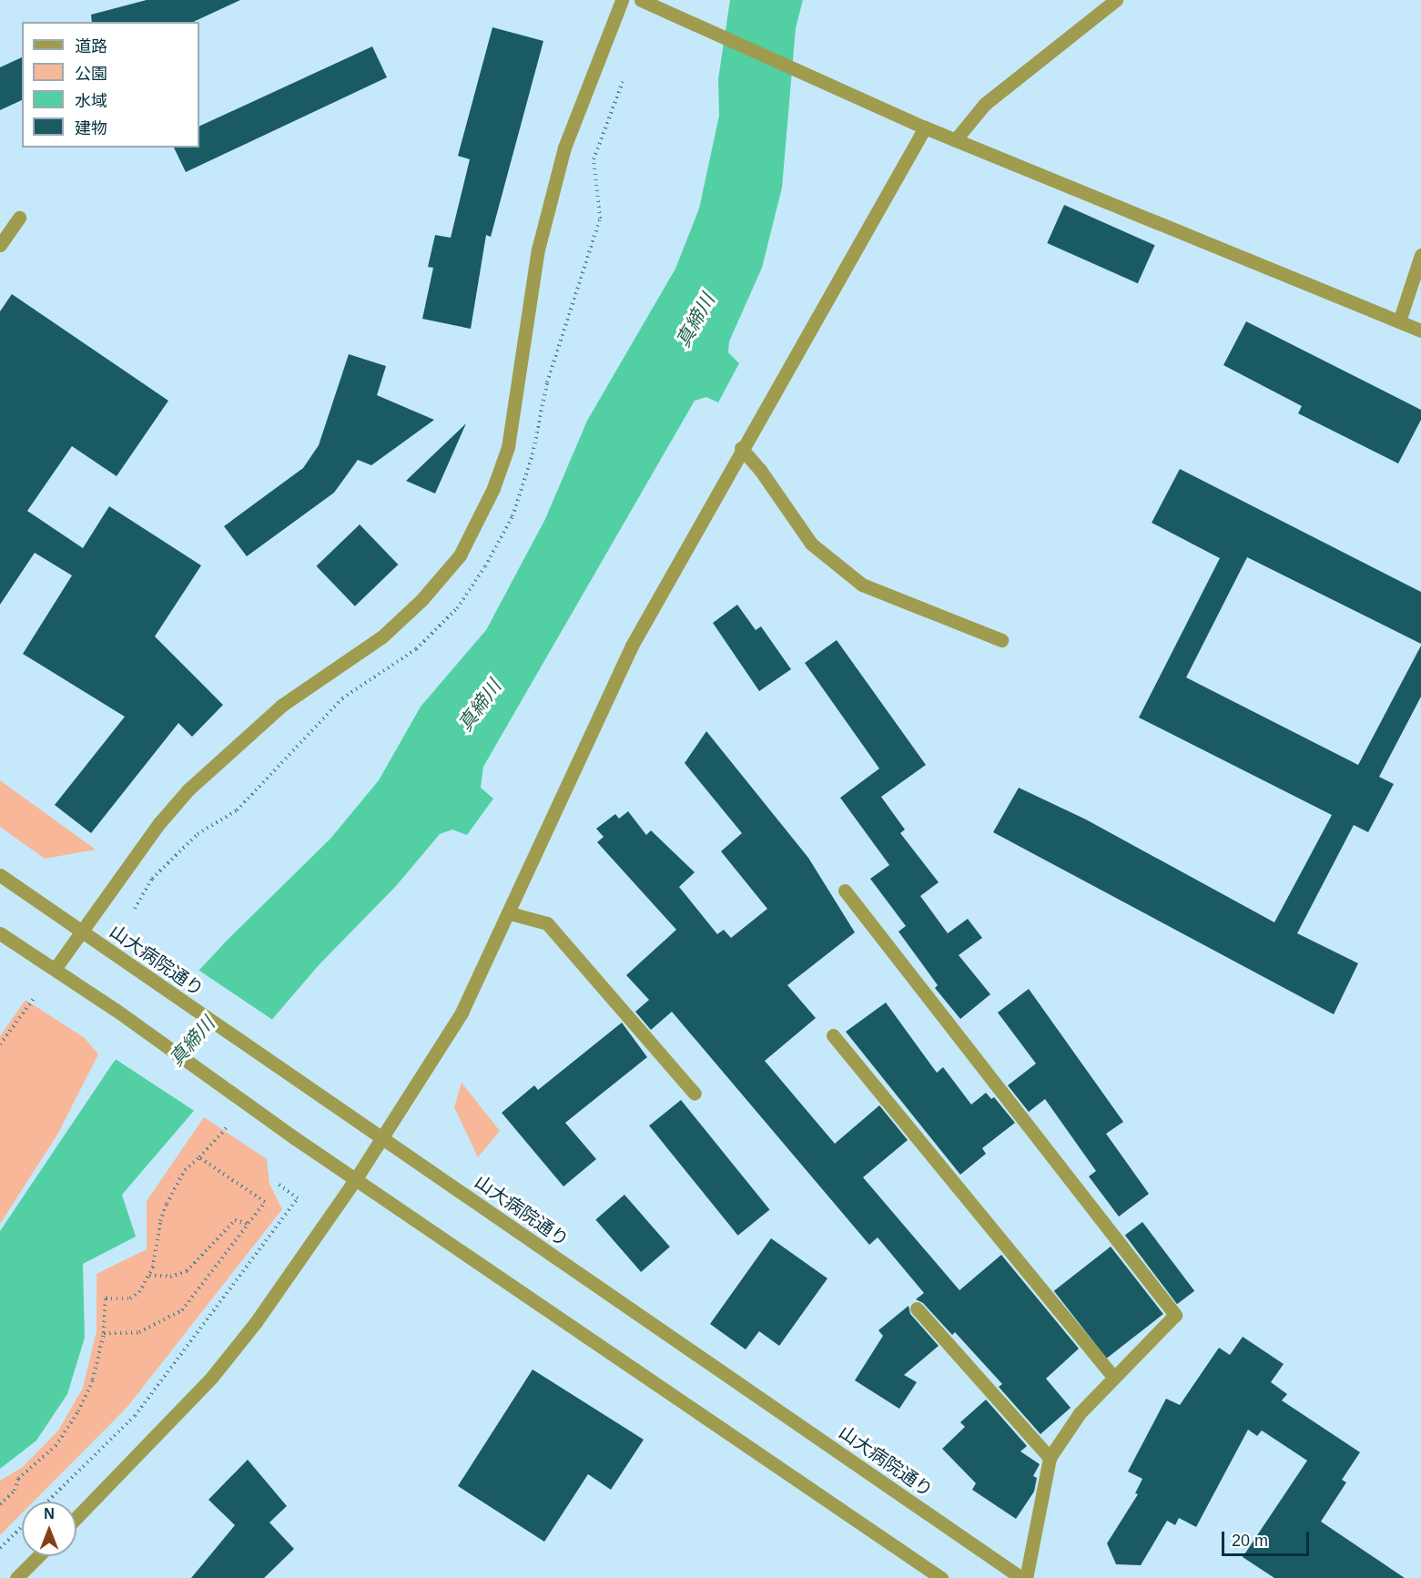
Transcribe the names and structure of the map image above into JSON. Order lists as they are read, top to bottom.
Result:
{
  "streets": {
    "street": ["山大病院通り"]
  },
  "water": ["真締川"],
  "legend": [
    "道路",
    "公園",
    "水域",
    "建物"
  ],
  "scale_bar": "20 m",
  "north": "top"
}
